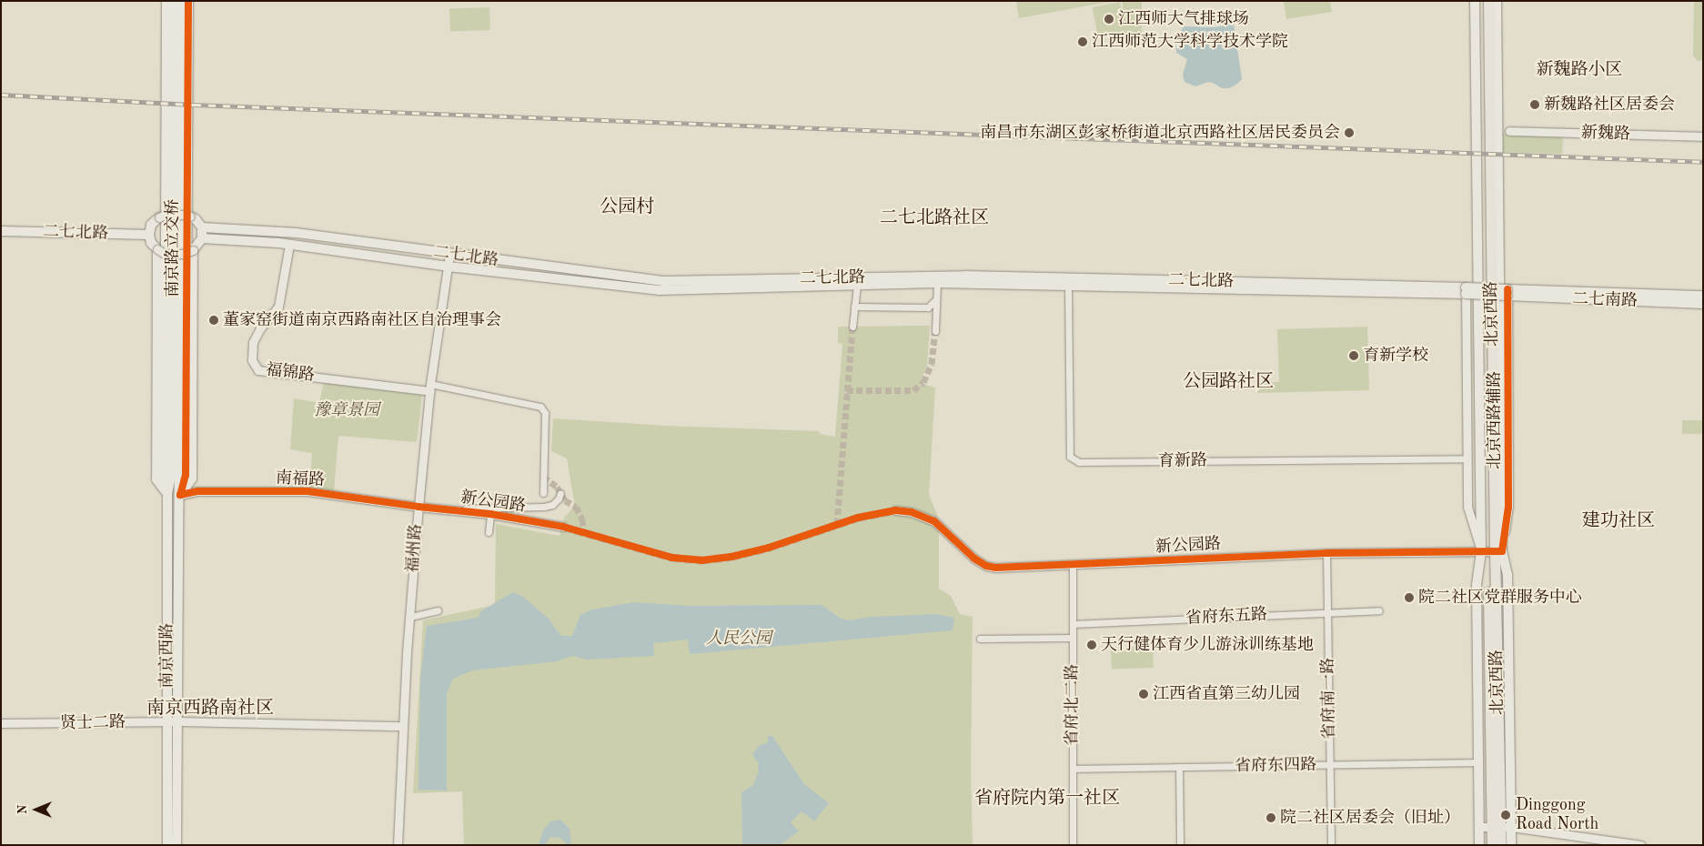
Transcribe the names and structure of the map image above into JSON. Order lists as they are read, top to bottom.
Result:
{
  "streets": {
    "main road": [
      "二七北路",
      "南京路立交桥",
      "二七南路",
      "北京西路",
      "北京西路辅路",
      "南京西路"
    ],
    "street": [
      "新魏路",
      "福锦路",
      "育新路",
      "南福路",
      "新公园路",
      "福州路",
      "省府东五路",
      "省府南一路",
      "省府北二路",
      "贤士二路",
      "省府东四路"
    ]
  },
  "crossings": [
    ["二七北路", "福锦路"],
    ["二七北路", "北京西路辅路"],
    ["二七北路", "育新路"],
    ["二七北路", "福州路"],
    ["南京路立交桥", "南福路"],
    ["南京路立交桥", "南京西路"],
    ["二七南路", "北京西路辅路"],
    ["北京西路", "北京西路辅路"],
    ["北京西路", "新公园路"],
    ["福锦路", "福州路"],
    ["北京西路辅路", "育新路"],
    ["北京西路辅路", "新公园路"],
    ["北京西路辅路", "省府东四路"],
    ["南福路", "新公园路"],
    ["南福路", "福州路"],
    ["南福路", "南京西路"],
    ["新公园路", "福州路"],
    ["新公园路", "省府南一路"],
    ["新公园路", "省府北二路"],
    ["福州路", "贤士二路"],
    ["省府东五路", "省府南一路"],
    ["省府东五路", "省府北二路"],
    ["南京西路", "贤士二路"],
    ["省府南一路", "省府东四路"],
    ["省府北二路", "省府东四路"]
  ],
  "districts": [
    "新魏路小区",
    "公园村",
    "二七北路社区",
    "公园路社区",
    "建功社区",
    "南京西路南社区",
    "省府院内第一社区"
  ],
  "parks": ["豫章景园", "人民公园"],
  "places": [
    "江西师大气排球场",
    "江西师范大学科学技术学院",
    "新魏路社区居委会",
    "南昌市东湖区彭家桥街道北京西路社区居民委员会",
    "董家窑街道南京西路南社区自治理事会",
    "育新学校",
    "院二社区党群服务中心",
    "天行健体育少儿游泳训练基地",
    "江西省直第三幼儿园",
    "Dinggong Road North",
    "院二社区居委会（旧址）"
  ],
  "north": "left"
}
